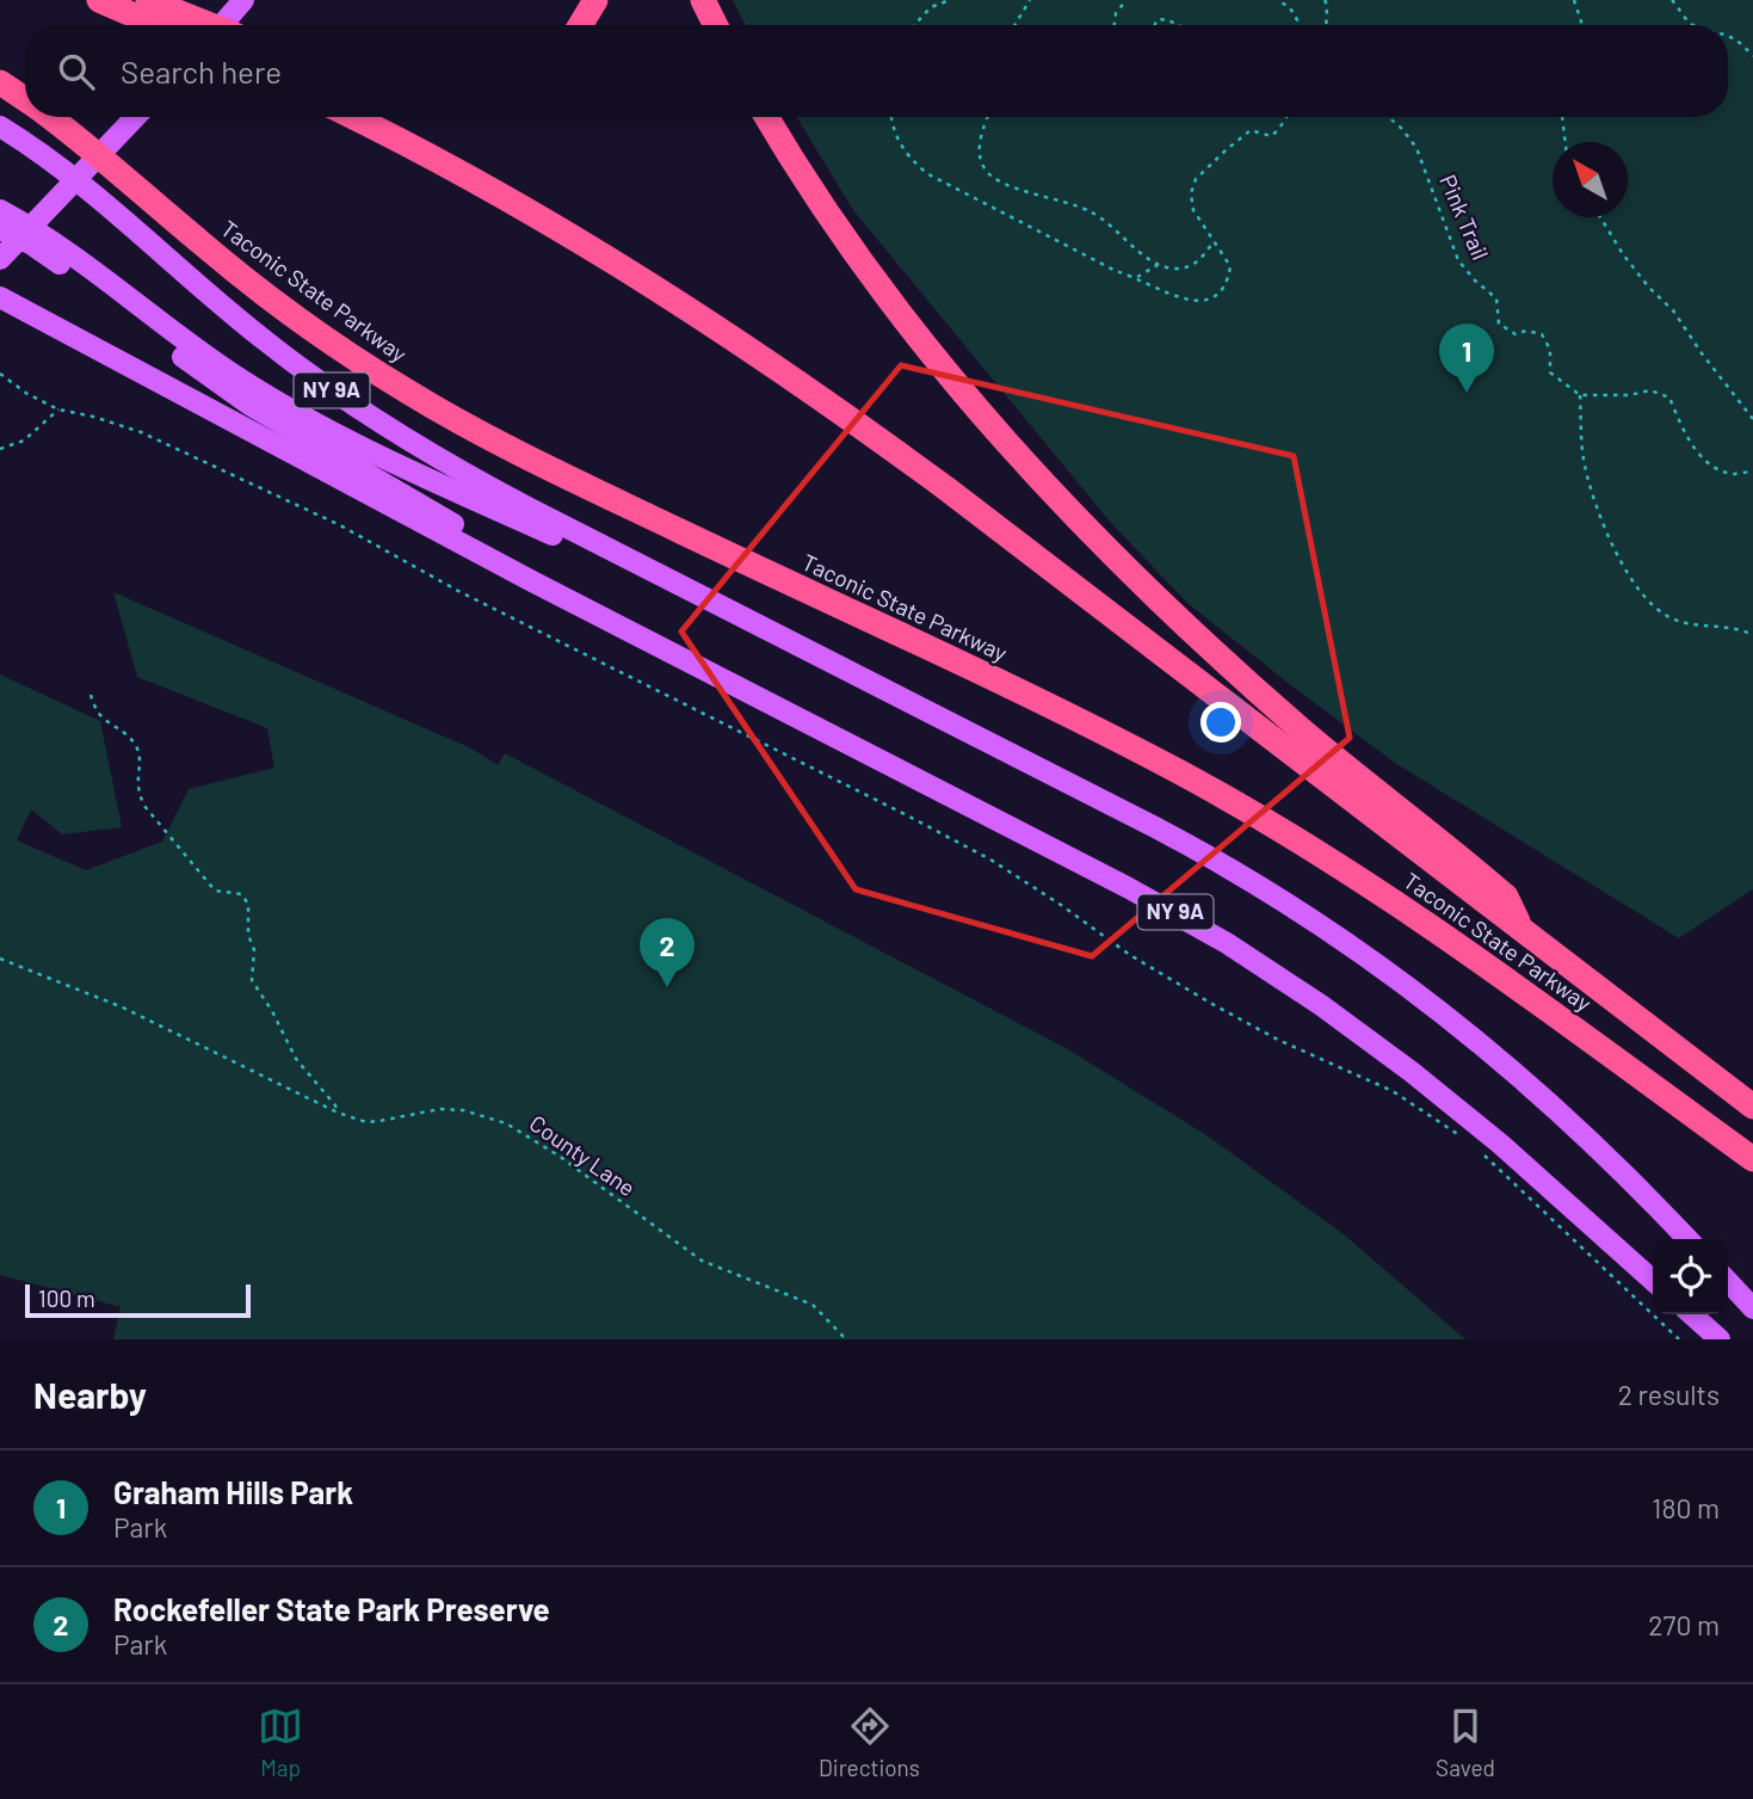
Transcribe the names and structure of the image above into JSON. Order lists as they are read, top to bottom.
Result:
{
  "streets": {
    "highway": ["Taconic State Parkway"],
    "main road": ["NY 9A"],
    "path": ["Pink Trail", "County Lane"]
  },
  "scale_bar": "100 m",
  "north": "top left",
  "page": {
    "search": "Search here",
    "pins": ["1", "2"],
    "scale": "100 m",
    "heading": ["Nearby", "2 results"],
    "list": [
      {
        "mark": "1",
        "name": "Graham Hills Park",
        "note": "Park",
        "value": "180 m"
      },
      {
        "mark": "2",
        "name": "Rockefeller State Park Preserve",
        "note": "Park",
        "value": "270 m"
      }
    ],
    "nav": ["Map", "Directions", "Saved"]
  }
}
